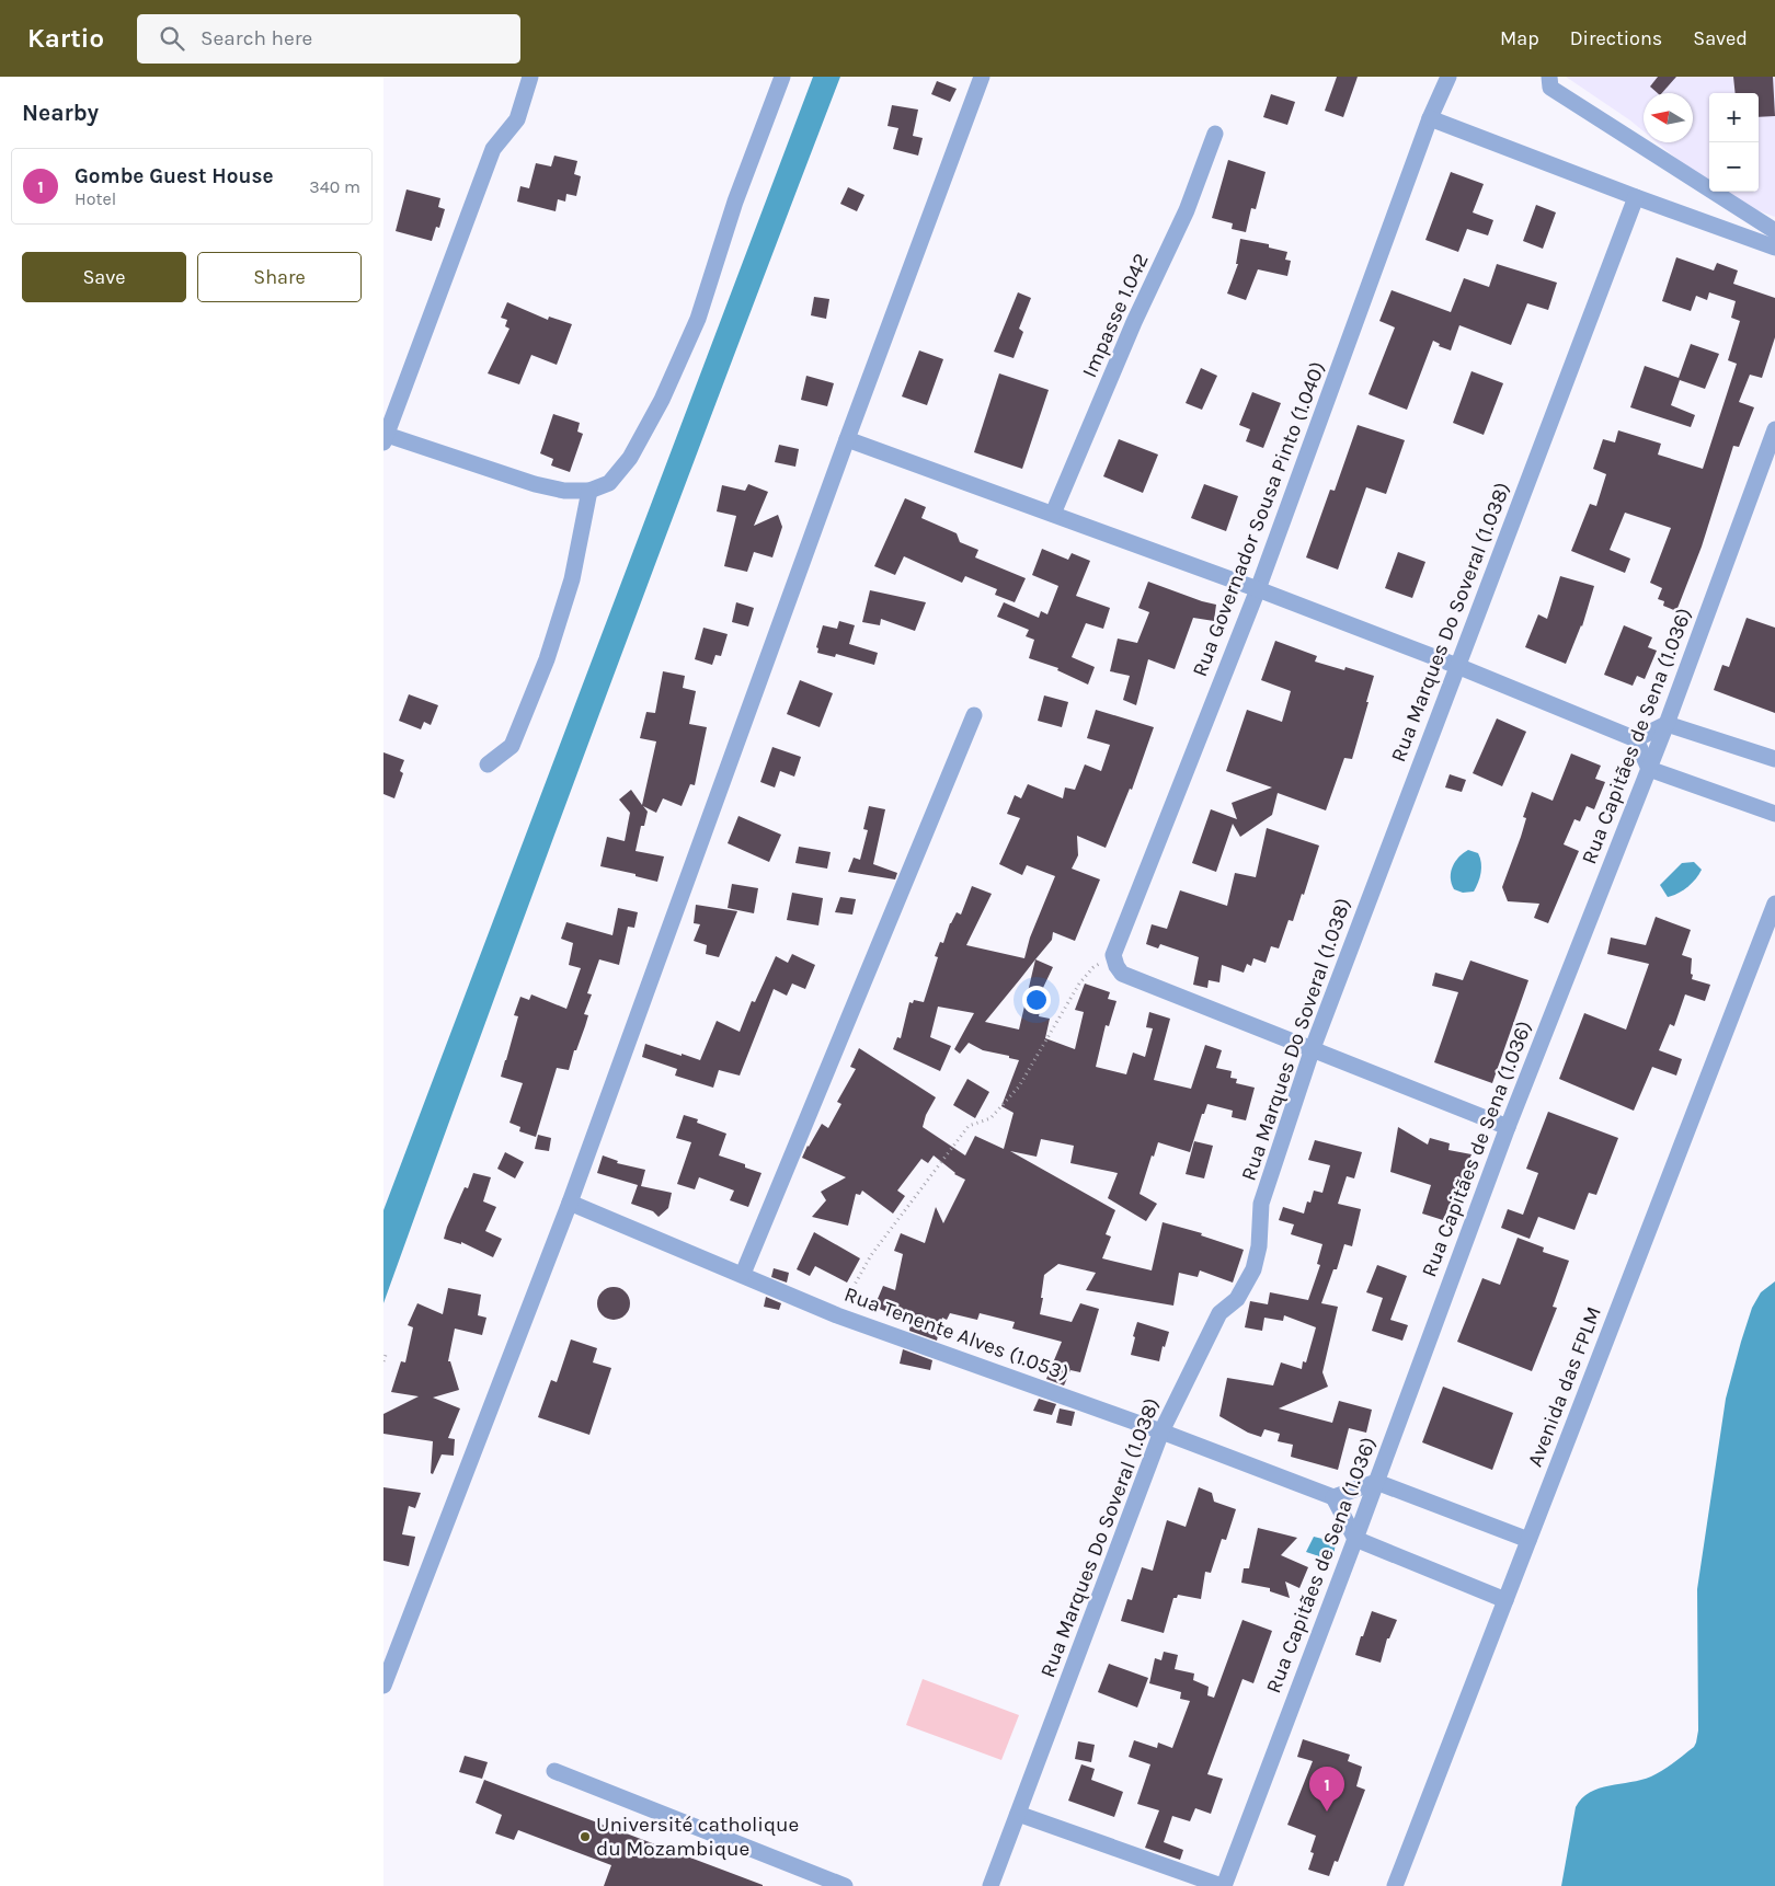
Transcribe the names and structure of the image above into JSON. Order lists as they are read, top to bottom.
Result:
{
  "streets": {
    "street": [
      "Impasse 1.042",
      "Rua Governador Sousa Pinto (1.040)",
      "Rua Marques Do Soveral (1.038)",
      "Rua Capitães de Sena (1.036)",
      "Rua Tenente Alves (1.053)",
      "Avenida das FPLM"
    ]
  },
  "crossings": [
    ["Rua Marques Do Soveral (1.038)", "Rua Tenente Alves (1.053)"]
  ],
  "places": ["Université catholique du Mozambique"],
  "north": "left",
  "page": {
    "header": "Kartio",
    "search": "Search here",
    "nav": ["Map", "Directions", "Saved"],
    "heading": "Nearby",
    "map_buttons": ["+", "−"],
    "list": [
      {
        "mark": "1",
        "name": "Gombe Guest House",
        "note": "Hotel",
        "value": "340 m"
      }
    ],
    "buttons": ["Save", "Share"],
    "pins": "1"
  }
}
